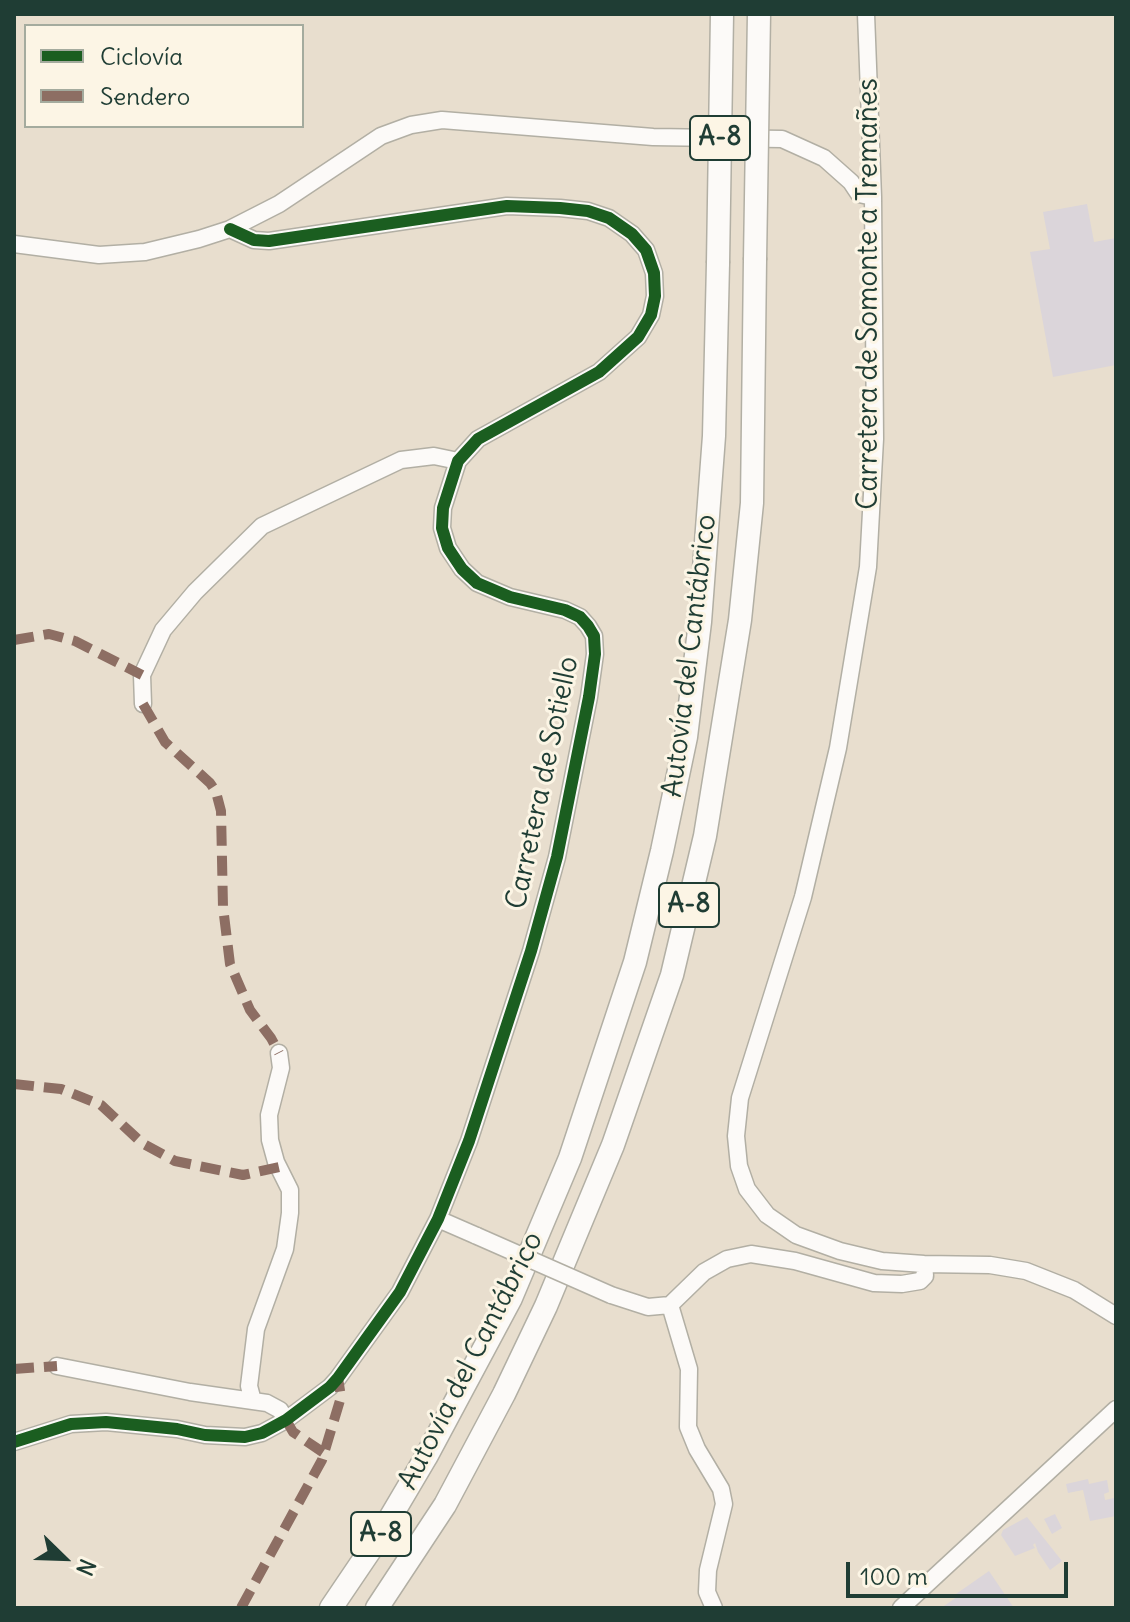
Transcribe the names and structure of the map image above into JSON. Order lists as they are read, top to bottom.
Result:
{
  "streets": {
    "highway": ["A-8", "Autovía del Cantábrico"],
    "street": ["Carretera de Somonte a Tremañes", "Carretera de Sotiello"]
  },
  "legend": ["Ciclovía", "Sendero"],
  "scale_bar": "100 m",
  "north": "bottom right"
}
